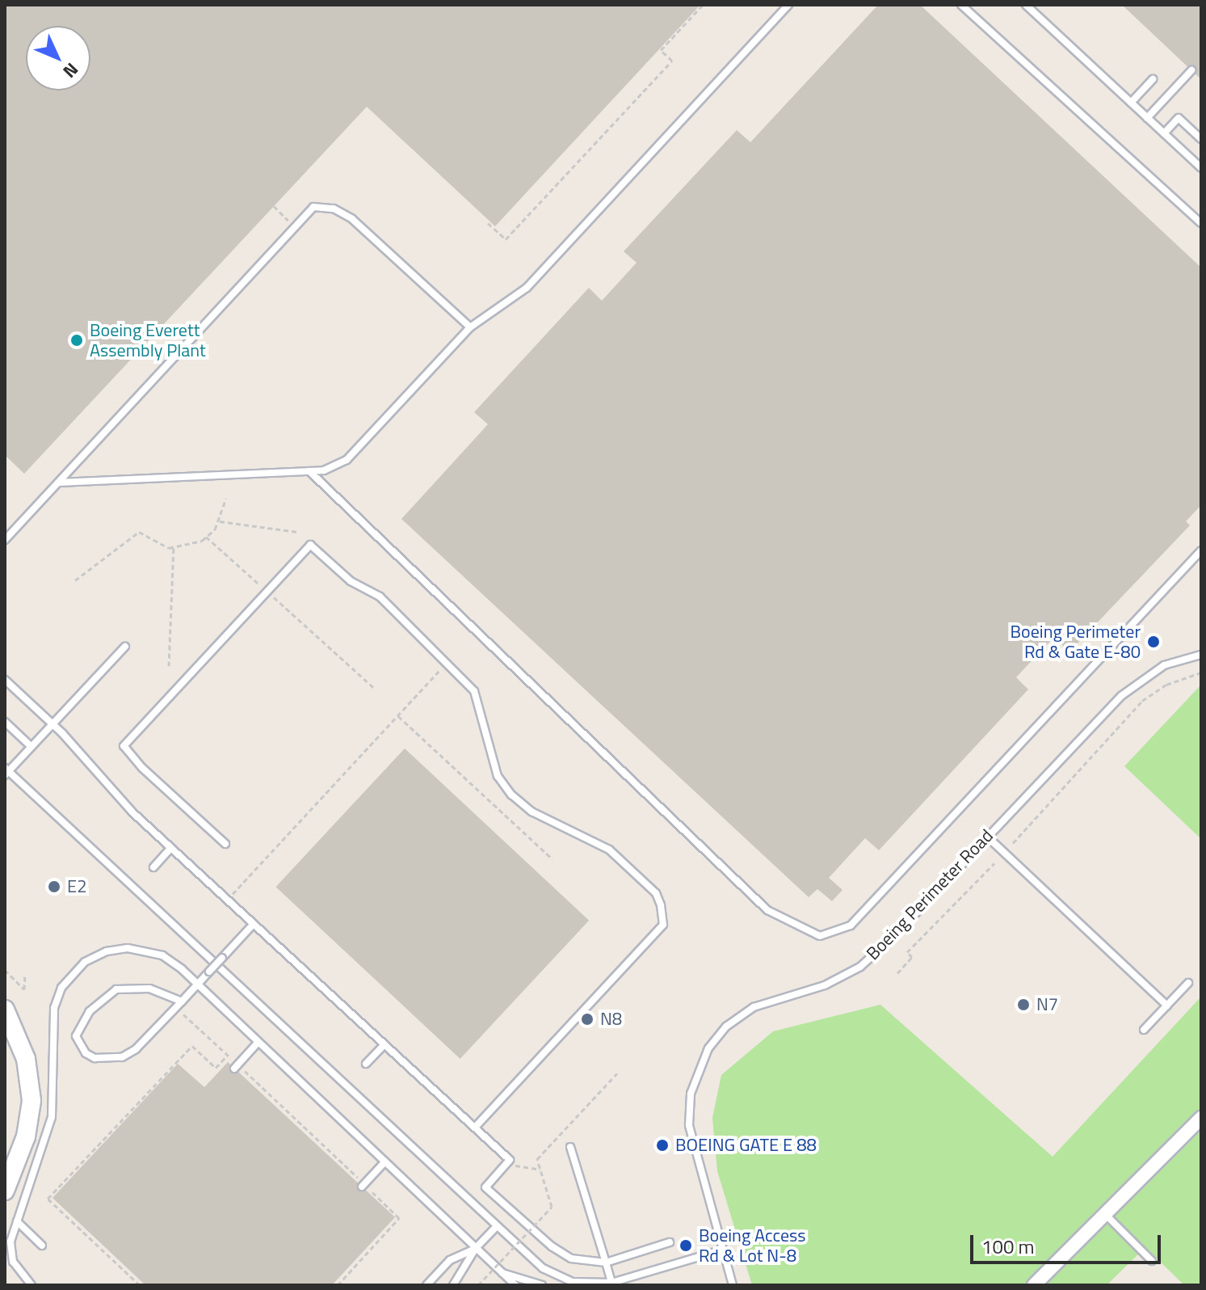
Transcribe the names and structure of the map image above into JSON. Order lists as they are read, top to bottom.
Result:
{
  "streets": {
    "lane": ["Boeing Perimeter Road"]
  },
  "places": [
    "Boeing Everett Assembly Plant",
    "Boeing Perimeter Rd & Gate E-80",
    "E2",
    "N7",
    "N8",
    "BOEING GATE E 88",
    "Boeing Access Rd & Lot N-8"
  ],
  "scale_bar": "100 m",
  "north": "bottom right"
}
